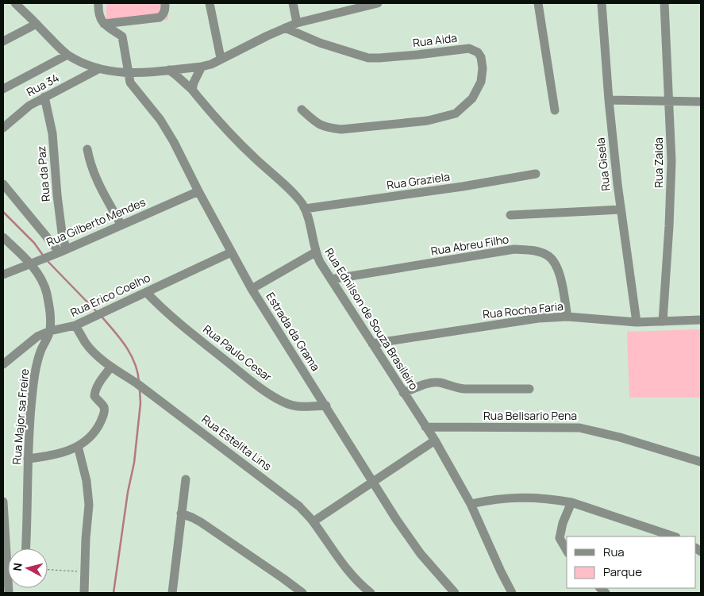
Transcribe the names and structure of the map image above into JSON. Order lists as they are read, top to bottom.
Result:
{
  "streets": {
    "street": [
      "Rua Aida",
      "Rua 34",
      "Rua Zaida",
      "Rua Gisela",
      "Rua da Paz",
      "Rua Graziela",
      "Rua Gilberto Mendes",
      "Rua Abreu Filho",
      "Rua Erico Coelho",
      "Rua Rocha Faria",
      "Rua Ednilson de Souza Brasileiro",
      "Estrada da Grama",
      "Rua Paulo Cesar",
      "Rua Belisario Pena",
      "Rua Major sa Freire",
      "Rua Estelita Lins"
    ]
  },
  "crossings": [
    ["Rua 34", "Rua da Paz"],
    ["Rua Zaida", "Rua Rocha Faria"],
    ["Rua Gisela", "Rua Rocha Faria"],
    ["Rua da Paz", "Rua Gilberto Mendes"],
    ["Rua Graziela", "Rua Ednilson de Souza Brasileiro"],
    ["Rua Gilberto Mendes", "Estrada da Grama"],
    ["Rua Gilberto Mendes", "Rua Major sa Freire"],
    ["Rua Abreu Filho", "Rua Rocha Faria"],
    ["Rua Abreu Filho", "Rua Ednilson de Souza Brasileiro"],
    ["Rua Erico Coelho", "Estrada da Grama"],
    ["Rua Erico Coelho", "Rua Paulo Cesar"],
    ["Rua Erico Coelho", "Rua Major sa Freire"],
    ["Rua Erico Coelho", "Rua Estelita Lins"],
    ["Rua Rocha Faria", "Rua Ednilson de Souza Brasileiro"],
    ["Rua Ednilson de Souza Brasileiro", "Rua Belisario Pena"],
    ["Estrada da Grama", "Rua Paulo Cesar"]
  ],
  "legend": ["Rua", "Parque"],
  "north": "left"
}
